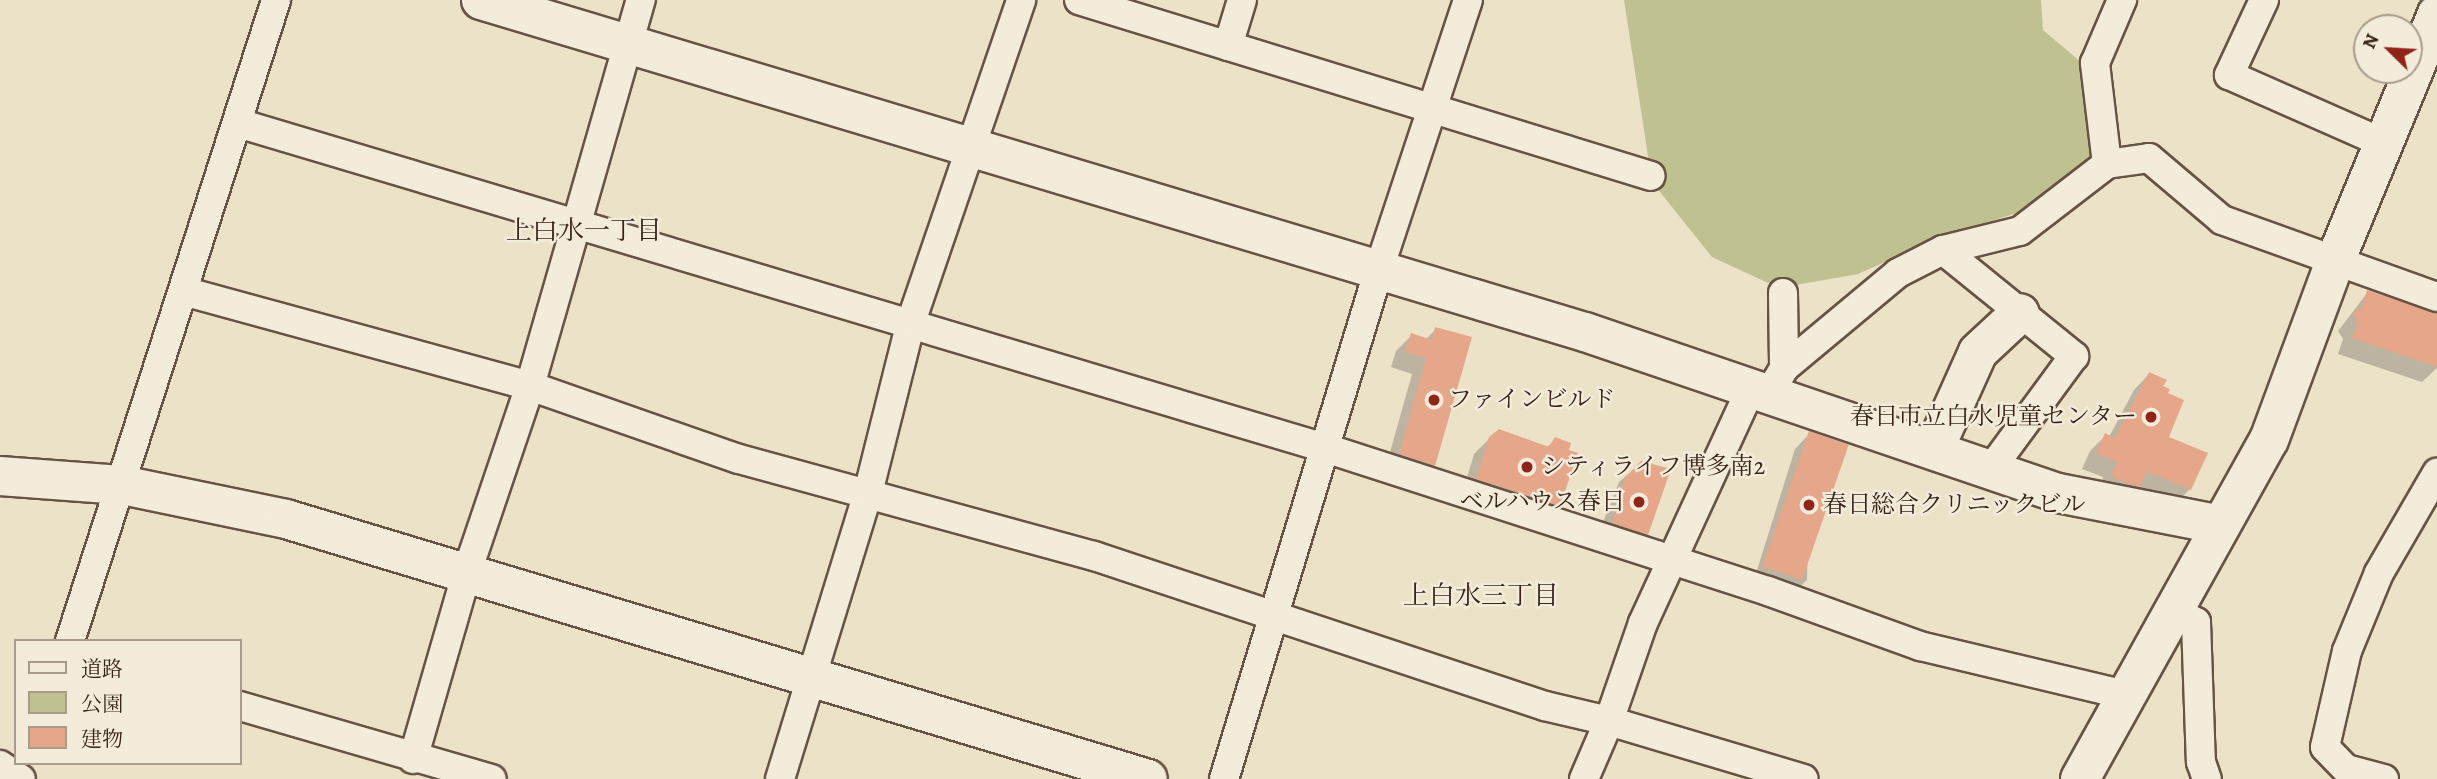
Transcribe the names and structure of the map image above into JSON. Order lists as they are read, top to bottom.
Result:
{
  "districts": ["上白水一丁目", "上白水三丁目"],
  "places": [
    "ファインビルド",
    "春日市立白水児童センター",
    "シティライフ博多南2",
    "ベルハウス春日",
    "春日総合クリニックビル"
  ],
  "legend": ["道路", "公園", "建物"],
  "north": "top left"
}
